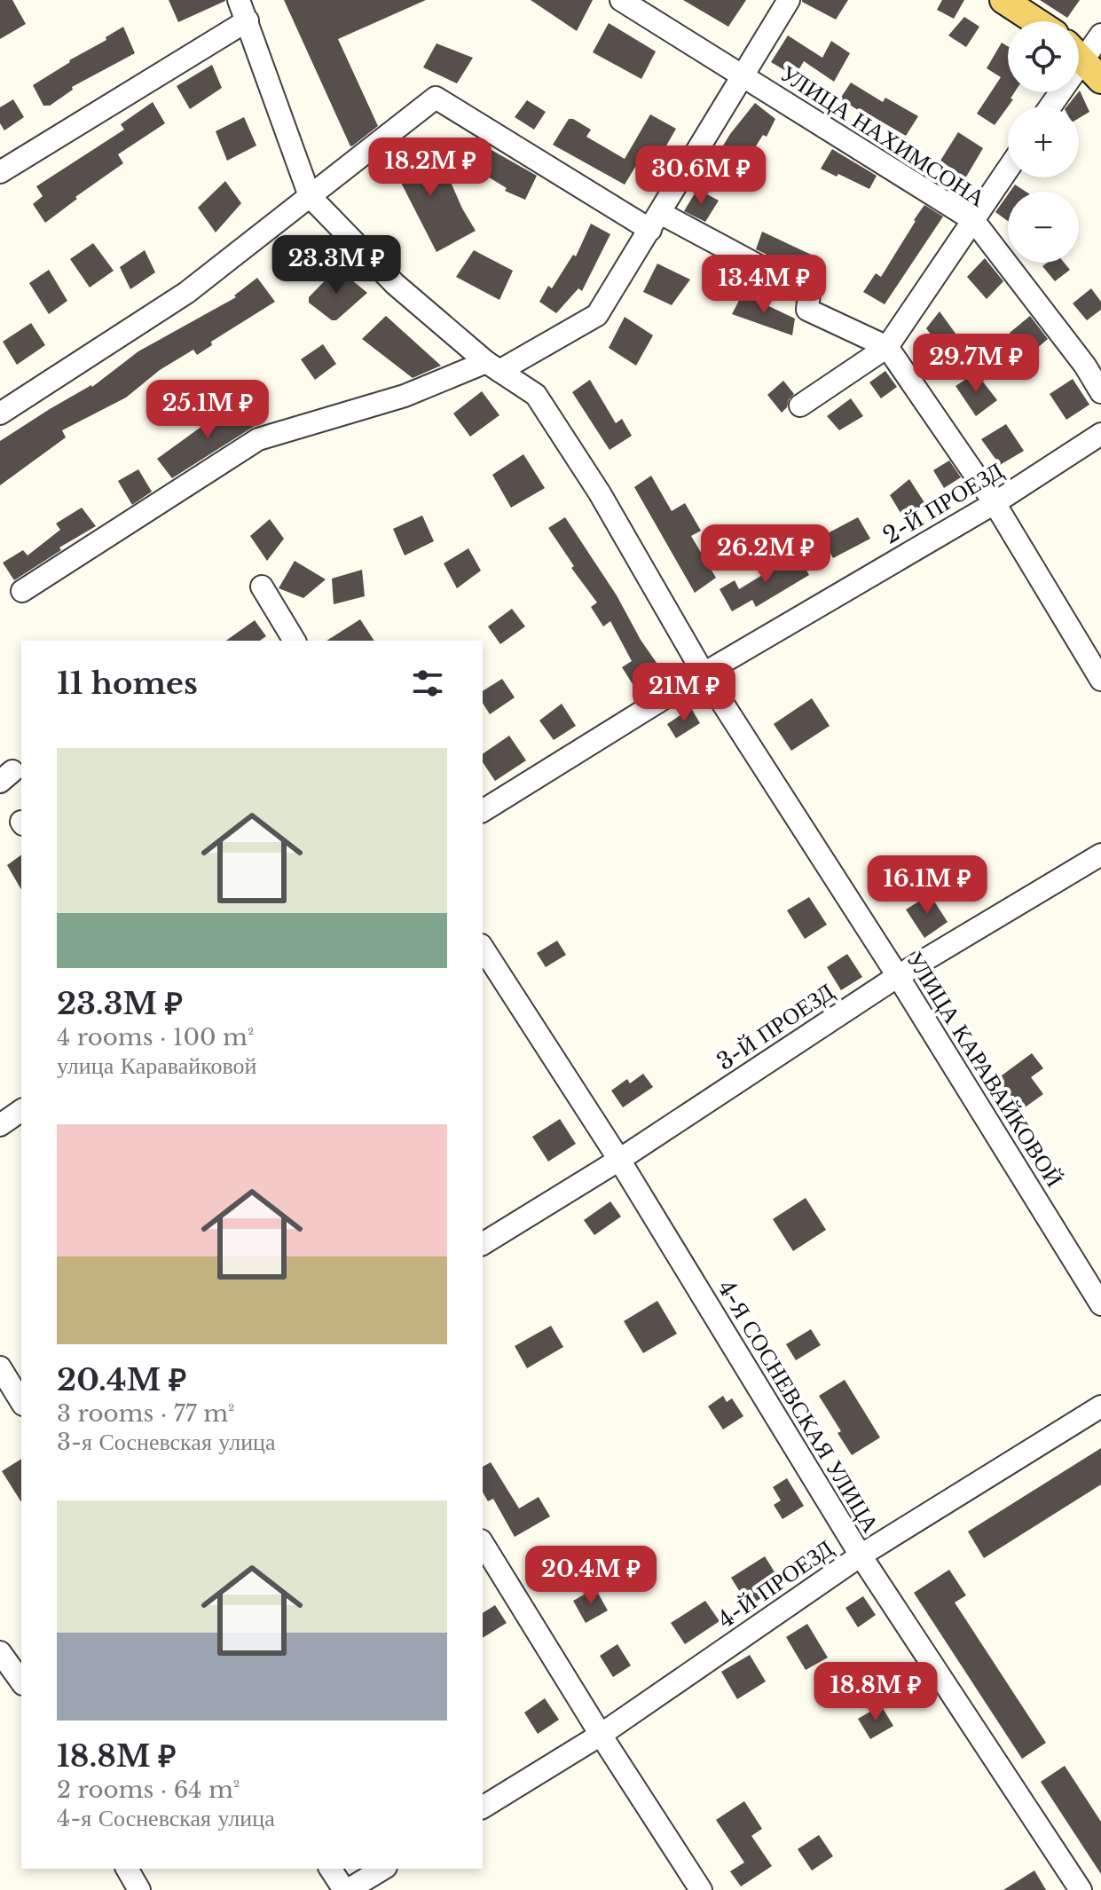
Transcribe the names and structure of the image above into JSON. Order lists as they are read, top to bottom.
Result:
{
  "streets": {
    "street": [
      "УЛИЦА НАХИМСОНА",
      "2-Й ПРОЕЗД",
      "3-Й ПРОЕЗД",
      "УЛИЦА КАРАВАЙКОВОЙ",
      "4-Я СОСНЕВСКАЯ УЛИЦА",
      "4-Й ПРОЕЗД"
    ]
  },
  "crossings": [
    ["2-Й ПРОЕЗД", "УЛИЦА КАРАВАЙКОВОЙ"],
    ["3-Й ПРОЕЗД", "УЛИЦА КАРАВАЙКОВОЙ"],
    ["3-Й ПРОЕЗД", "4-Я СОСНЕВСКАЯ УЛИЦА"],
    ["4-Я СОСНЕВСКАЯ УЛИЦА", "4-Й ПРОЕЗД"]
  ],
  "page": {
    "map_buttons": ["+", "−"],
    "price": [
      "18.2M ₽",
      "30.6M ₽",
      "23.3M ₽",
      "13.4M ₽",
      "29.7M ₽",
      "25.1M ₽",
      "26.2M ₽",
      "21M ₽",
      "16.1M ₽",
      "20.4M ₽",
      "18.8M ₽"
    ],
    "heading": "11 homes",
    "list": [
      {
        "name": "23.3M ₽",
        "note": "4 rooms · 100 m² · улица Каравайковой"
      },
      {
        "name": "20.4M ₽",
        "note": "3 rooms · 77 m² · 3-я Сосневская улица"
      },
      {
        "name": "18.8M ₽",
        "note": "2 rooms · 64 m² · 4-я Сосневская улица"
      }
    ]
  }
}
